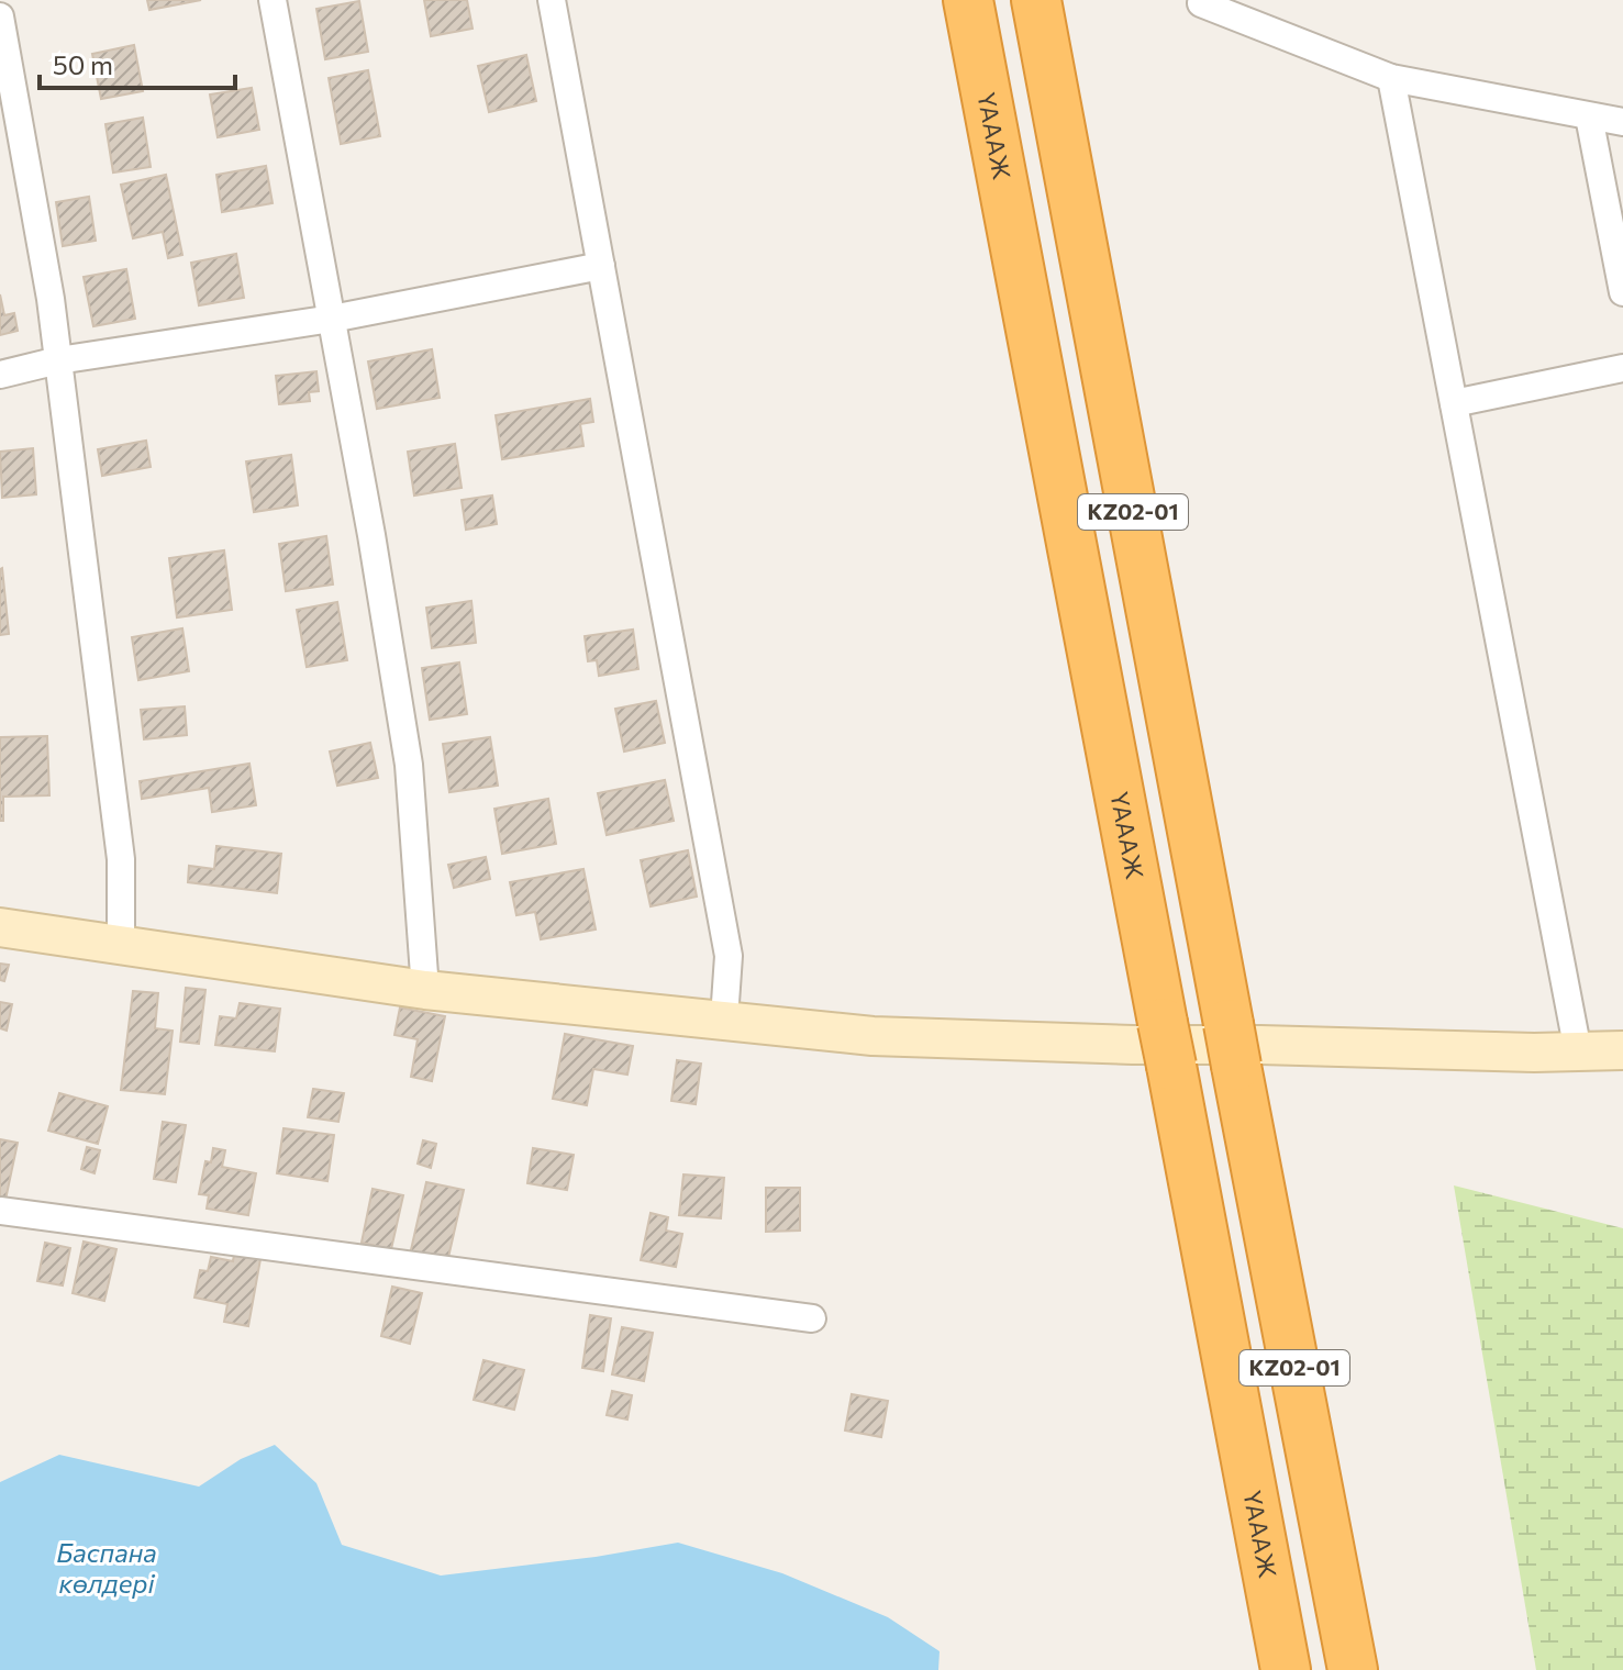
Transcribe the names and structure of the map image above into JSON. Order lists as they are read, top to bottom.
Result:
{
  "streets": {
    "highway": ["ҮАААЖ", "KZ02-01"]
  },
  "water": ["Баспана көлдері"],
  "scale_bar": "50 m"
}
